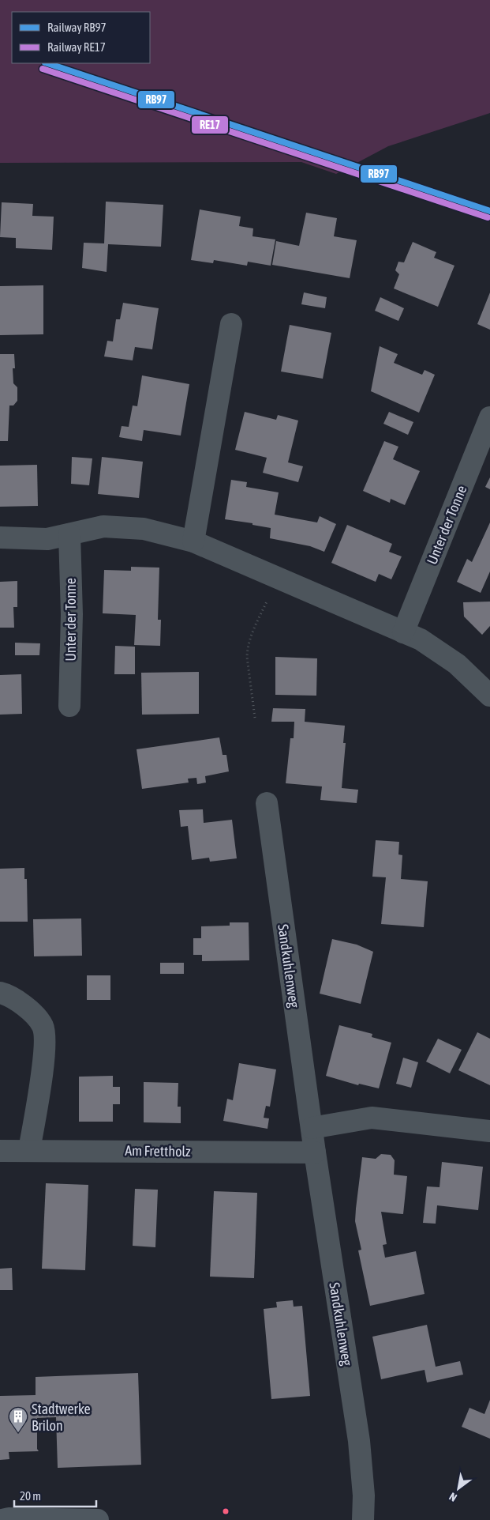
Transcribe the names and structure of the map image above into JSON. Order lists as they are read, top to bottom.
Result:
{
  "streets": {
    "street": ["Unter der Tonne", "Sandkuhlenweg", "Am Frettholz"]
  },
  "crossings": [
    ["Sandkuhlenweg", "Am Frettholz"]
  ],
  "places": {
    "building": ["Stadtwerke Brilon"]
  },
  "lines": ["rail line RB97", "rail line RE17"],
  "legend": ["Railway RB97", "Railway RE17"],
  "scale_bar": "20 m",
  "north": "bottom left"
}
